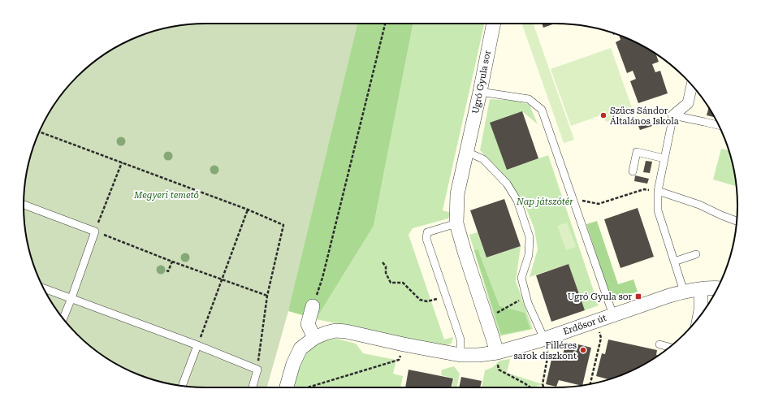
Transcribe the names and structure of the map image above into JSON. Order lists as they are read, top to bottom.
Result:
{
  "streets": {
    "street": ["Ugró Gyula sor", "Erdősor út"]
  },
  "crossings": [
    ["Ugró Gyula sor", "Erdősor út"]
  ],
  "parks": ["Megyeri temető", "Nap játszótér"],
  "places": {
    "other": ["Szűcs Sándor Általános Iskola", "Filléres sarok diszkont"],
    "transit": ["Ugró Gyula sor"]
  }
}
